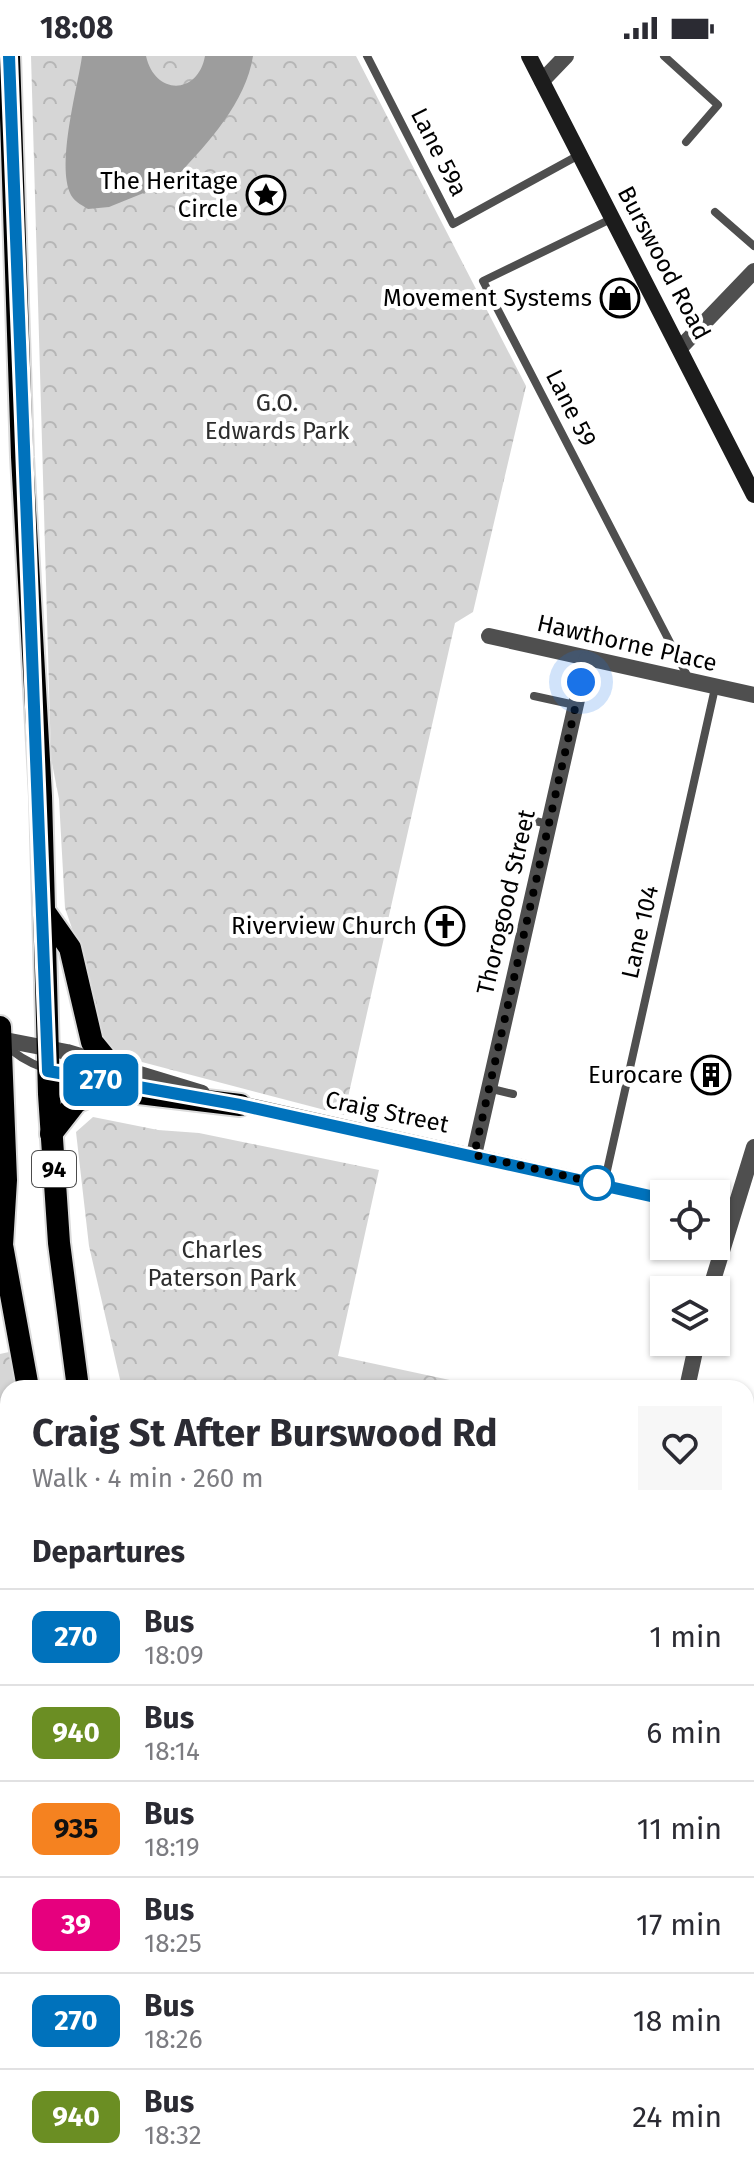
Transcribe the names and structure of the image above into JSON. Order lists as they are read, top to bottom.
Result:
{
  "streets": {
    "highway": ["94"],
    "main road": ["Burswood Road"],
    "street": ["Hawthorne Place", "Thorogood Street", "Craig Street"],
    "lane": ["Lane 59a", "Lane 59", "Lane 104"]
  },
  "crossings": [
    ["Lane 59a", "Burswood Road"],
    ["Burswood Road", "Lane 59"],
    ["Lane 59", "Hawthorne Place"],
    ["Hawthorne Place", "Thorogood Street"],
    ["Hawthorne Place", "Lane 104"],
    ["Thorogood Street", "Craig Street"],
    ["Lane 104", "Craig Street"],
    ["Craig Street", "94"]
  ],
  "parks": ["G.O. Edwards Park", "Charles Paterson Park"],
  "places": {
    "place": ["The Heritage Circle"],
    "shop": ["Movement Systems"],
    "church": ["Riverview Church"],
    "building": ["Eurocare"]
  },
  "lines": ["bus line 270"],
  "page": {
    "status": "18:08",
    "on_map": "270",
    "heading": [
      ["Craig St After Burswood Rd", "Walk · 4 min · 260 m"],
      "Departures"
    ],
    "list": [
      {
        "mark": "270",
        "name": "Bus",
        "note": "18:09",
        "value": "1 min"
      },
      {
        "mark": "940",
        "name": "Bus",
        "note": "18:14",
        "value": "6 min"
      },
      {
        "mark": "935",
        "name": "Bus",
        "note": "18:19",
        "value": "11 min"
      },
      {
        "mark": "39",
        "name": "Bus",
        "note": "18:25",
        "value": "17 min"
      },
      {
        "mark": "270",
        "name": "Bus",
        "note": "18:26",
        "value": "18 min"
      },
      {
        "mark": "940",
        "name": "Bus",
        "note": "18:32",
        "value": "24 min"
      }
    ]
  }
}
